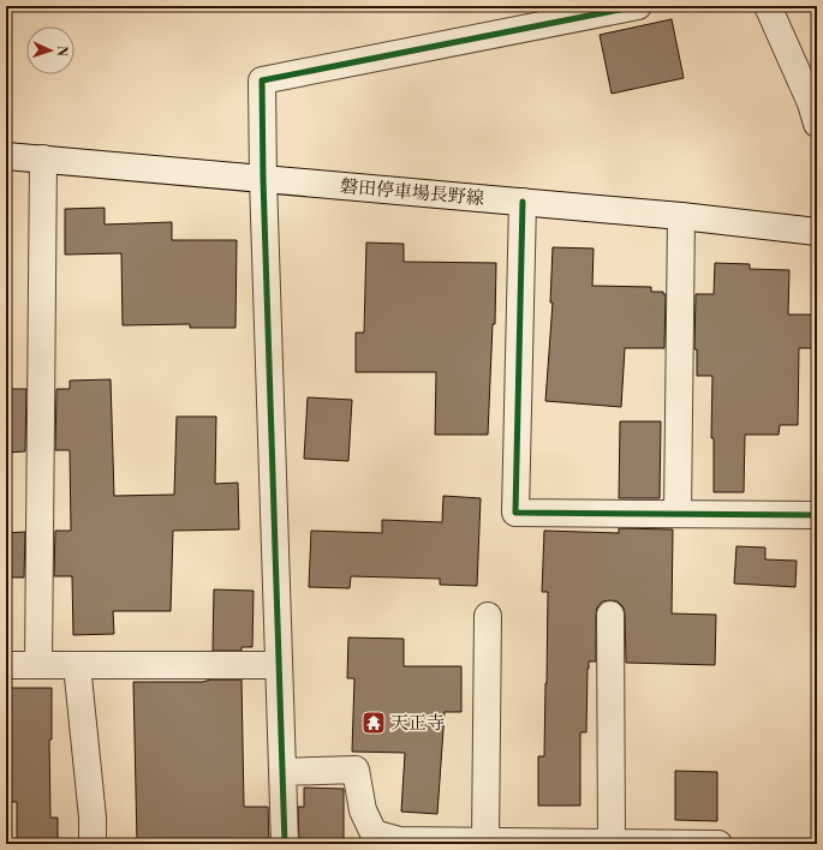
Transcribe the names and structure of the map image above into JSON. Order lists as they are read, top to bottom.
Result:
{
  "streets": {
    "street": ["磐田停車場長野線"]
  },
  "places": {
    "temple": ["天正寺"]
  },
  "north": "right"
}
